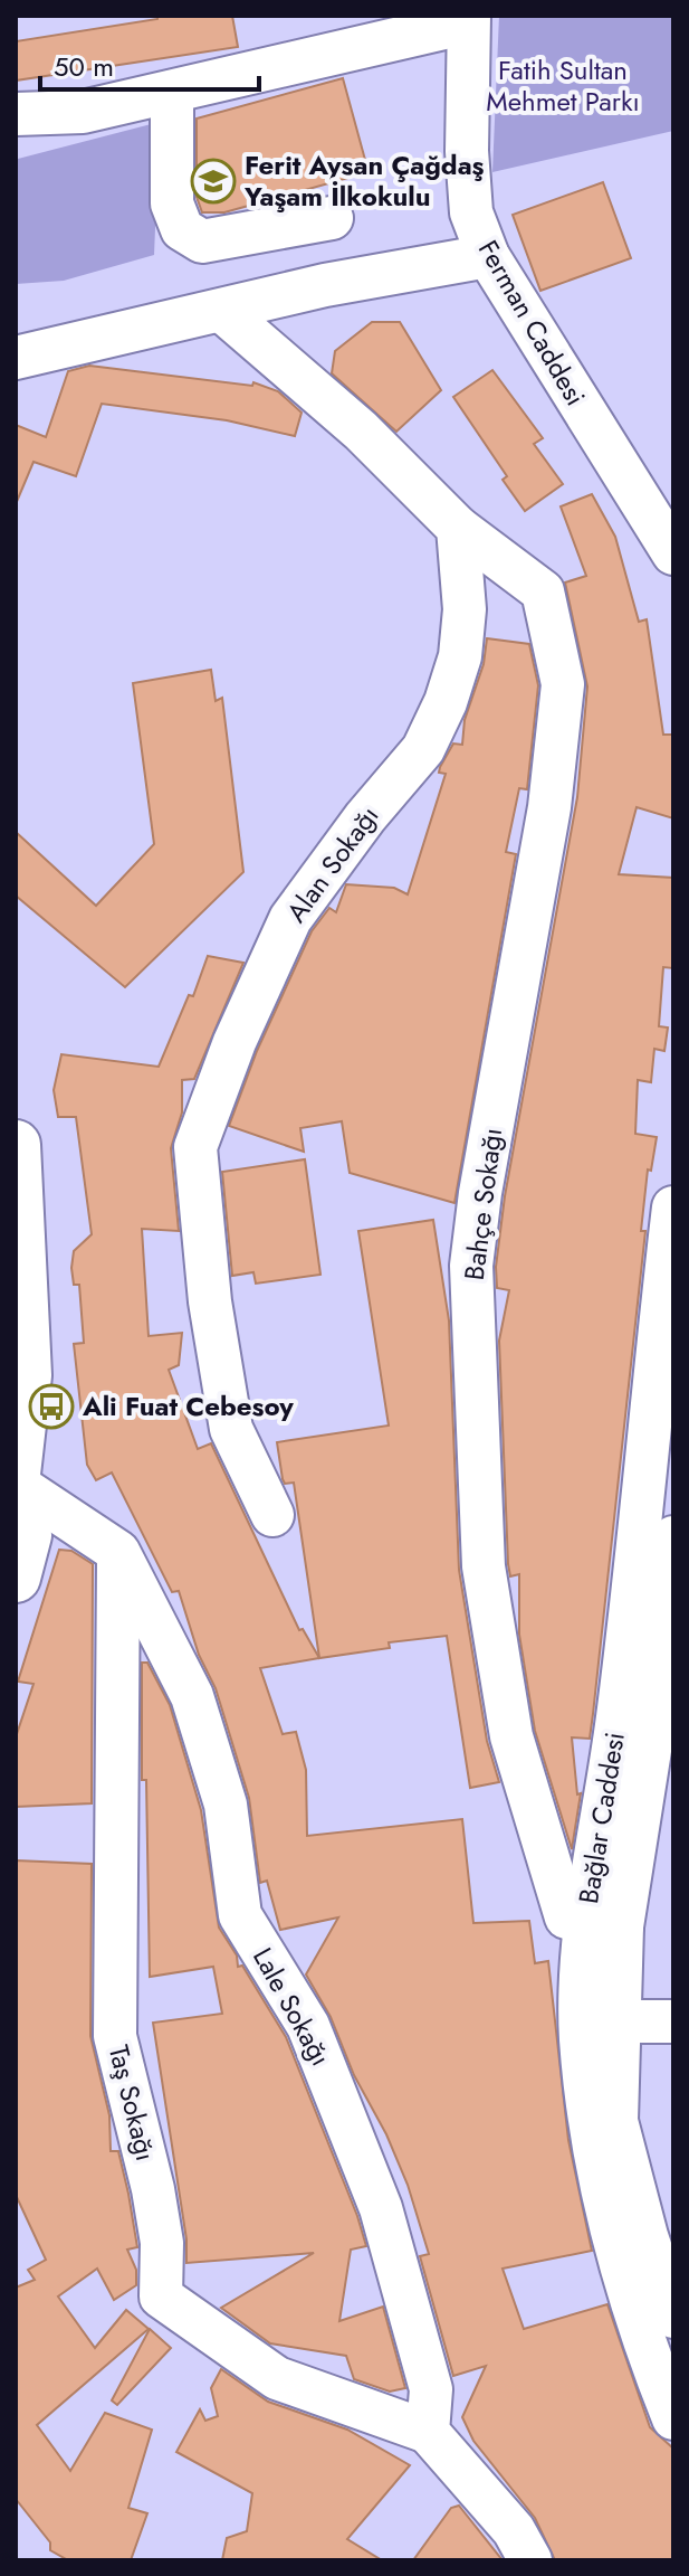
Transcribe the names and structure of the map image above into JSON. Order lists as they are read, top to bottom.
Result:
{
  "streets": {
    "street": [
      "Ferman Caddesi",
      "Alan Sokağı",
      "Bahçe Sokağı",
      "Bağlar Caddesi",
      "Lale Sokağı",
      "Taş Sokağı"
    ]
  },
  "crossings": [
    ["Alan Sokağı", "Bahçe Sokağı"],
    ["Bahçe Sokağı", "Bağlar Caddesi"],
    ["Lale Sokağı", "Taş Sokağı"]
  ],
  "parks": ["Fatih Sultan Mehmet Parkı"],
  "places": {
    "school or university": ["Ferit Aysan Çağdaş Yaşam İlkokulu"],
    "bus stop": ["Ali Fuat Cebesoy"]
  },
  "scale_bar": "50 m"
}
